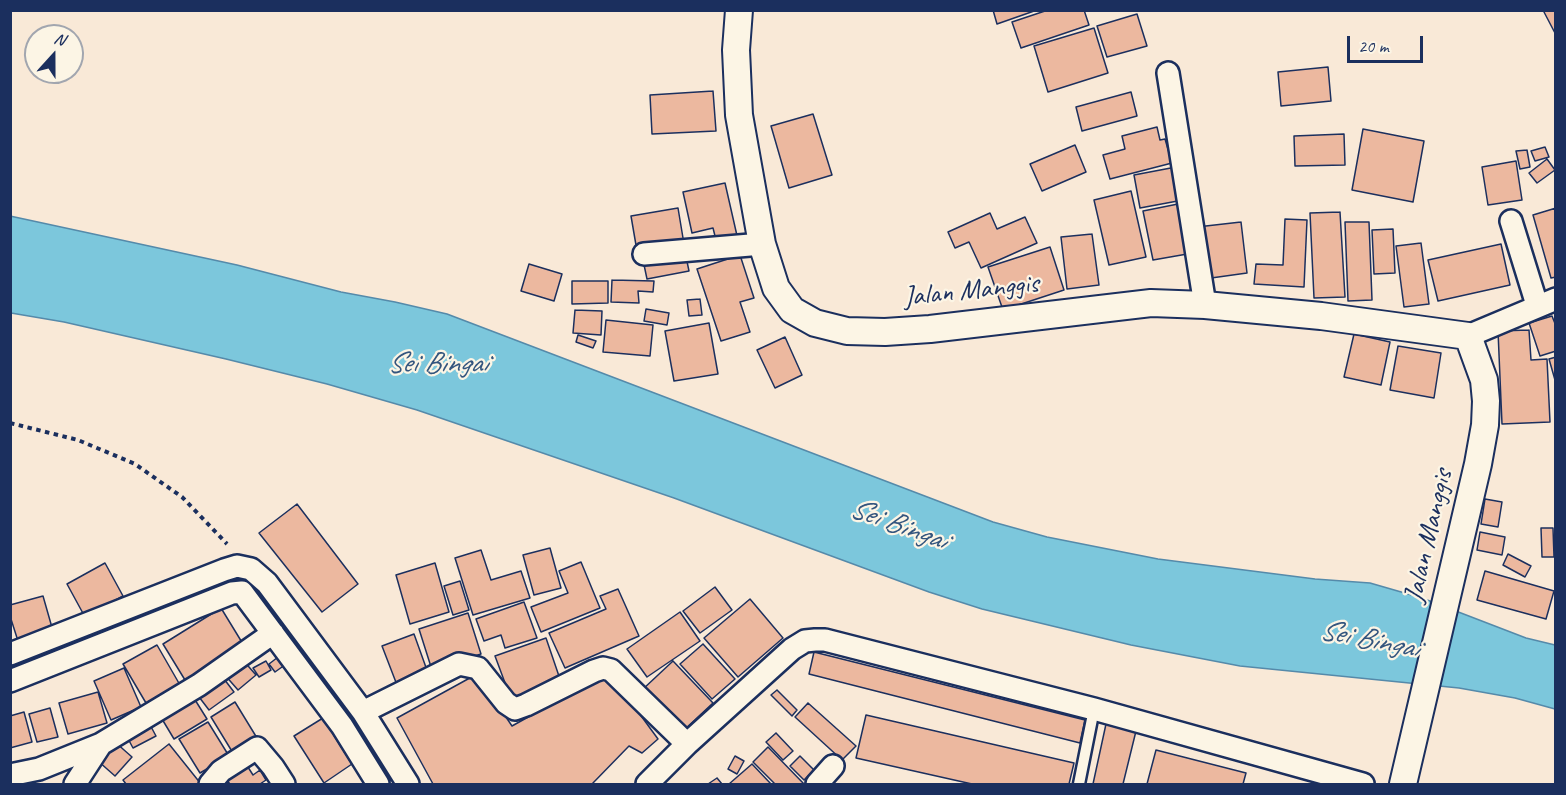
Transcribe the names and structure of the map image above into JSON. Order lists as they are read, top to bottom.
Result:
{
  "streets": {
    "street": ["Jalan Manggis"]
  },
  "water": ["Sei Bingai"],
  "scale_bar": "20 m",
  "north": "top"
}
